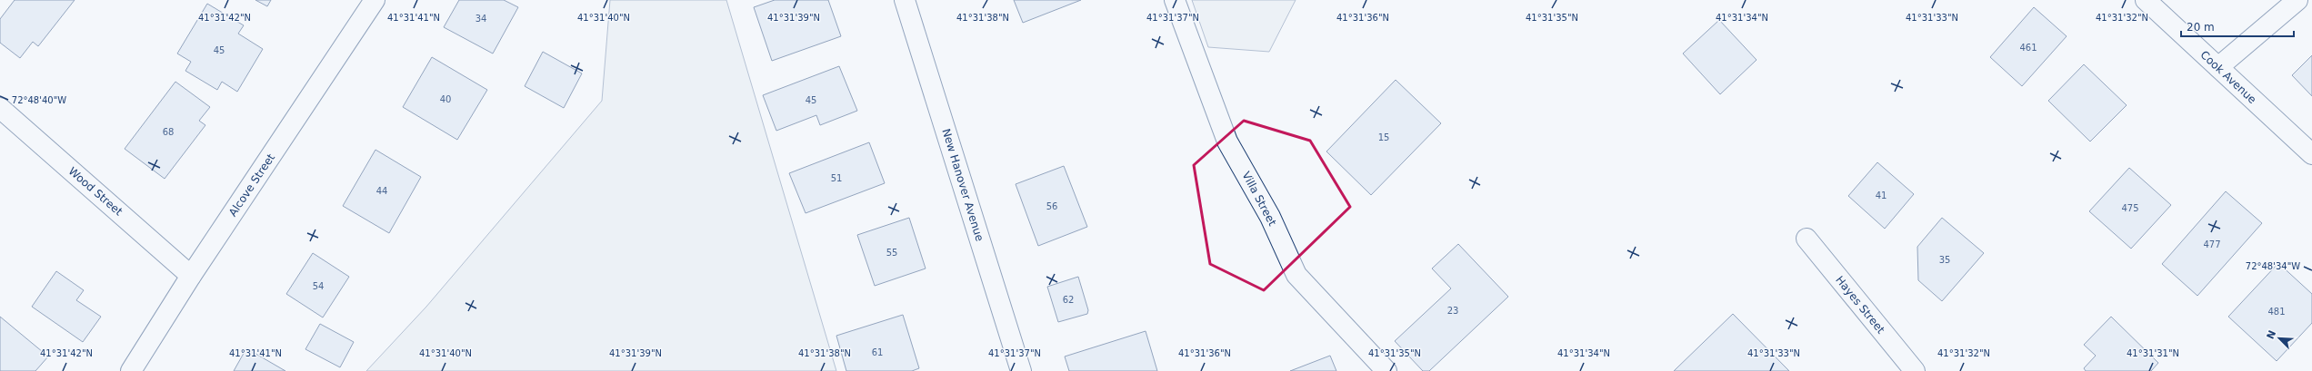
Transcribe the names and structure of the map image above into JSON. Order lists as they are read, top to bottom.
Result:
{
  "streets": {
    "street": [
      "Cook Avenue",
      "Alcove Street",
      "New Hanover Avenue",
      "Wood Street",
      "Villa Street",
      "Hayes Street"
    ]
  },
  "crossings": [
    ["Alcove Street", "Wood Street"]
  ],
  "house_numbers": [
    "34",
    "461",
    "45",
    "40",
    "45",
    "68",
    "15",
    "51",
    "44",
    "41",
    "56",
    "475",
    "477",
    "55",
    "35",
    "54",
    "62",
    "23",
    "481",
    "61"
  ],
  "scale_bar": "20 m",
  "north": "top left",
  "coordinates": [
    "41°31'42\"N",
    "41°31'41\"N",
    "41°31'39\"N",
    "41°31'38\"N",
    "41°31'37\"N",
    "41°31'36\"N",
    "41°31'35\"N",
    "41°31'34\"N",
    "41°31'33\"N",
    "41°31'32\"N",
    "41°31'40\"N",
    "72°48'40\"W",
    "72°48'34\"W",
    "41°31'31\"N"
  ]
}
